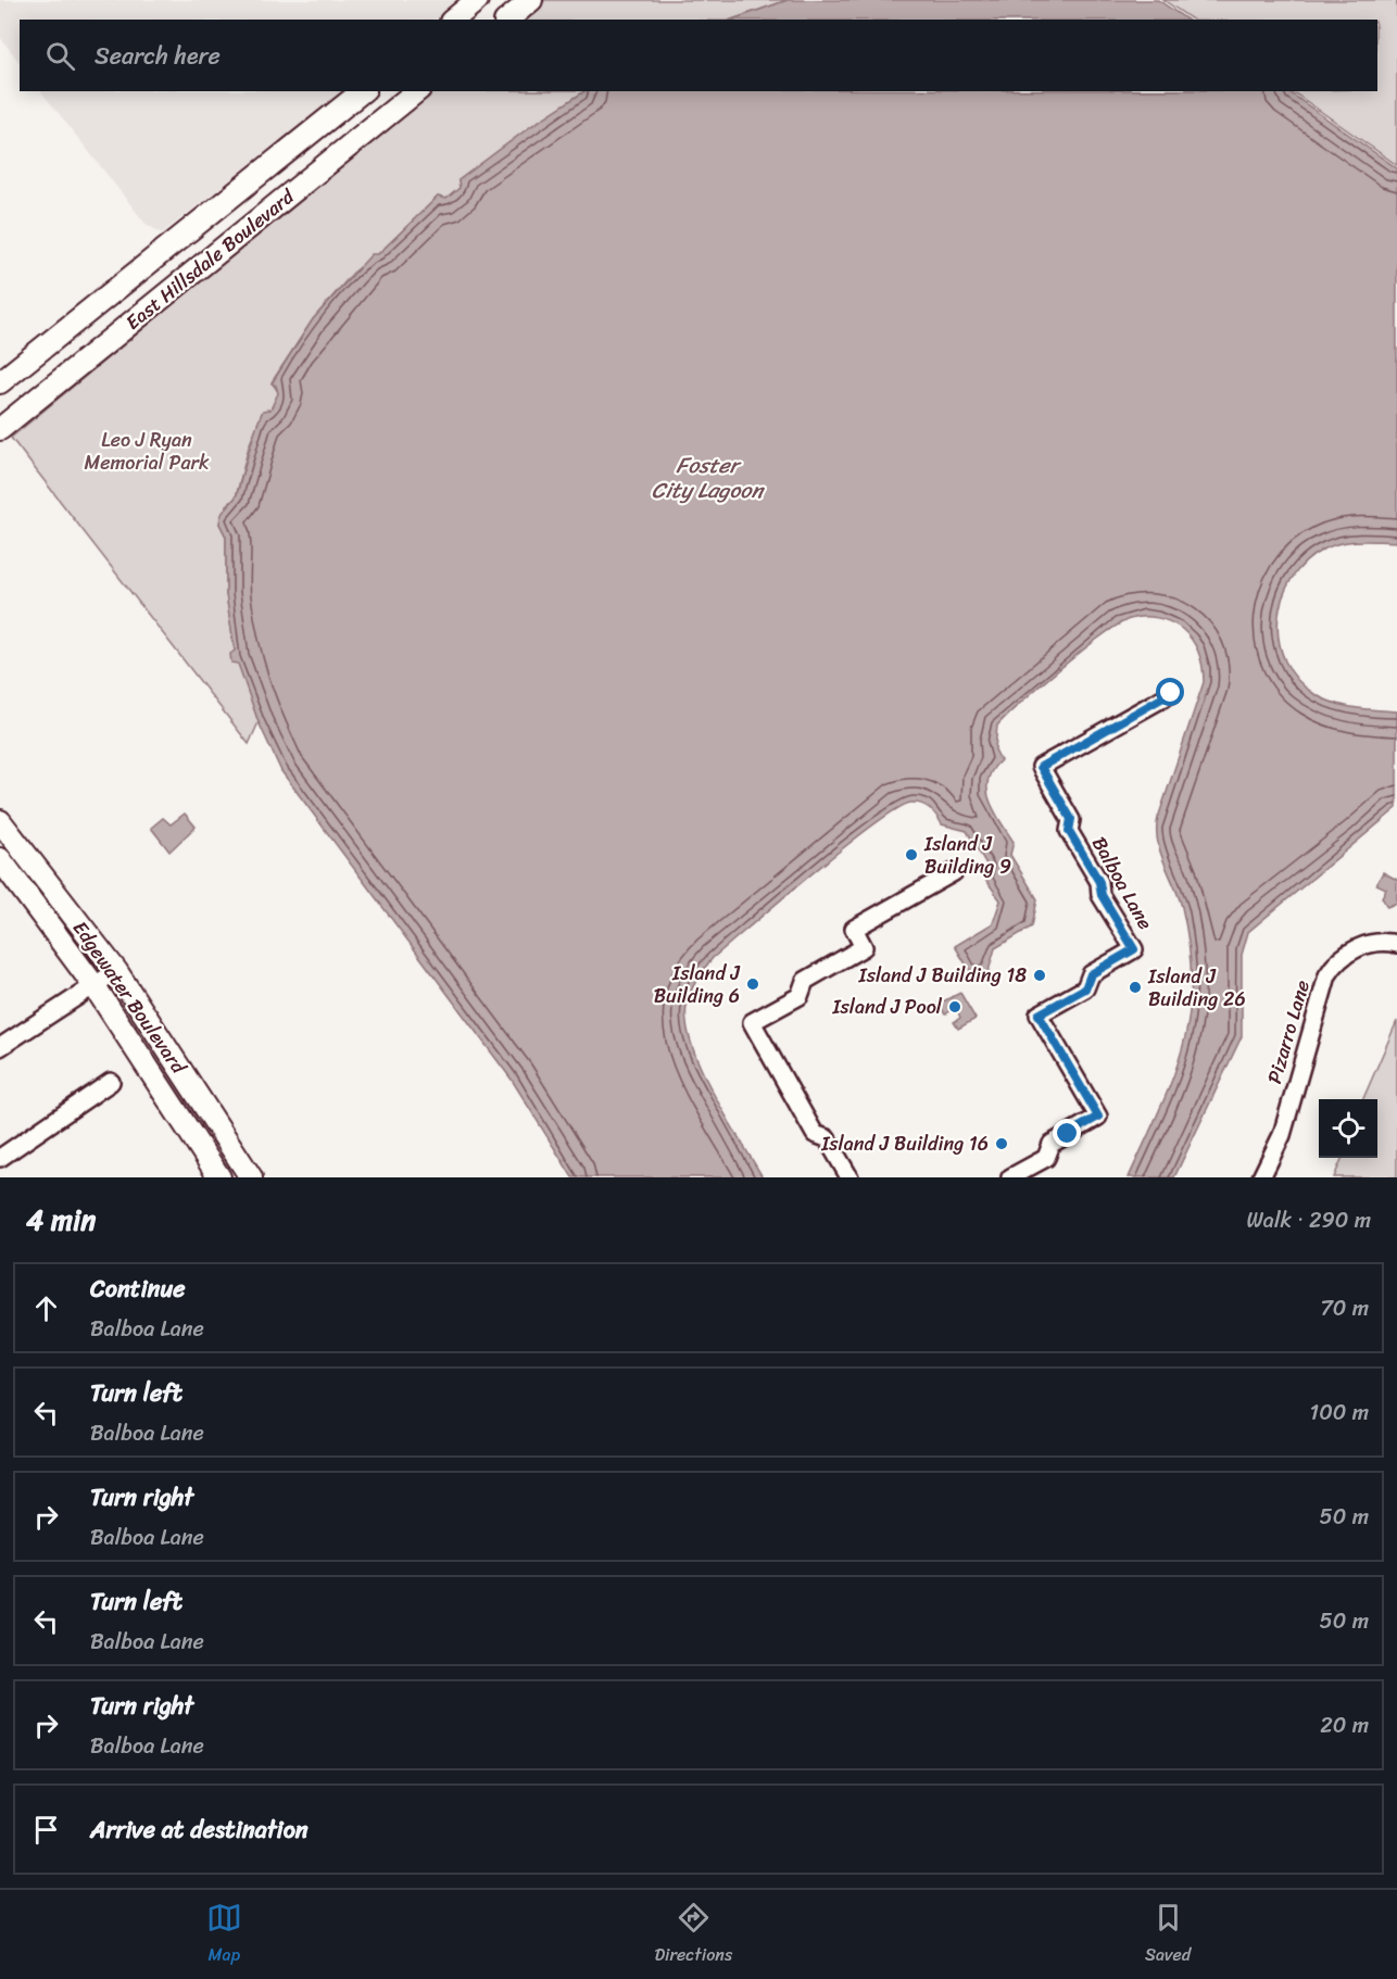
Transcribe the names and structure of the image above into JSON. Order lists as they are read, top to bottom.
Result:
{
  "streets": {
    "main road": ["East Hillsdale Boulevard", "Edgewater Boulevard"],
    "street": ["Balboa Lane", "Pizarro Lane"]
  },
  "water": ["Foster City Lagoon"],
  "parks": ["Leo J Ryan Memorial Park"],
  "places": [
    "Island J Building 9",
    "Island J Building 18",
    "Island J Building 6",
    "Island J Building 26",
    "Island J Pool",
    "Island J Building 16"
  ],
  "page": {
    "search": "Search here",
    "heading": ["4 min", "Walk · 290 m"],
    "list": [
      ["Continue", "Balboa Lane", "70 m"],
      ["Turn left", "Balboa Lane", "100 m"],
      ["Turn right", "Balboa Lane", "50 m"],
      ["Turn left", "Balboa Lane", "50 m"],
      ["Turn right", "Balboa Lane", "20 m"],
      "Arrive at destination"
    ],
    "nav": ["Map", "Directions", "Saved"]
  }
}
